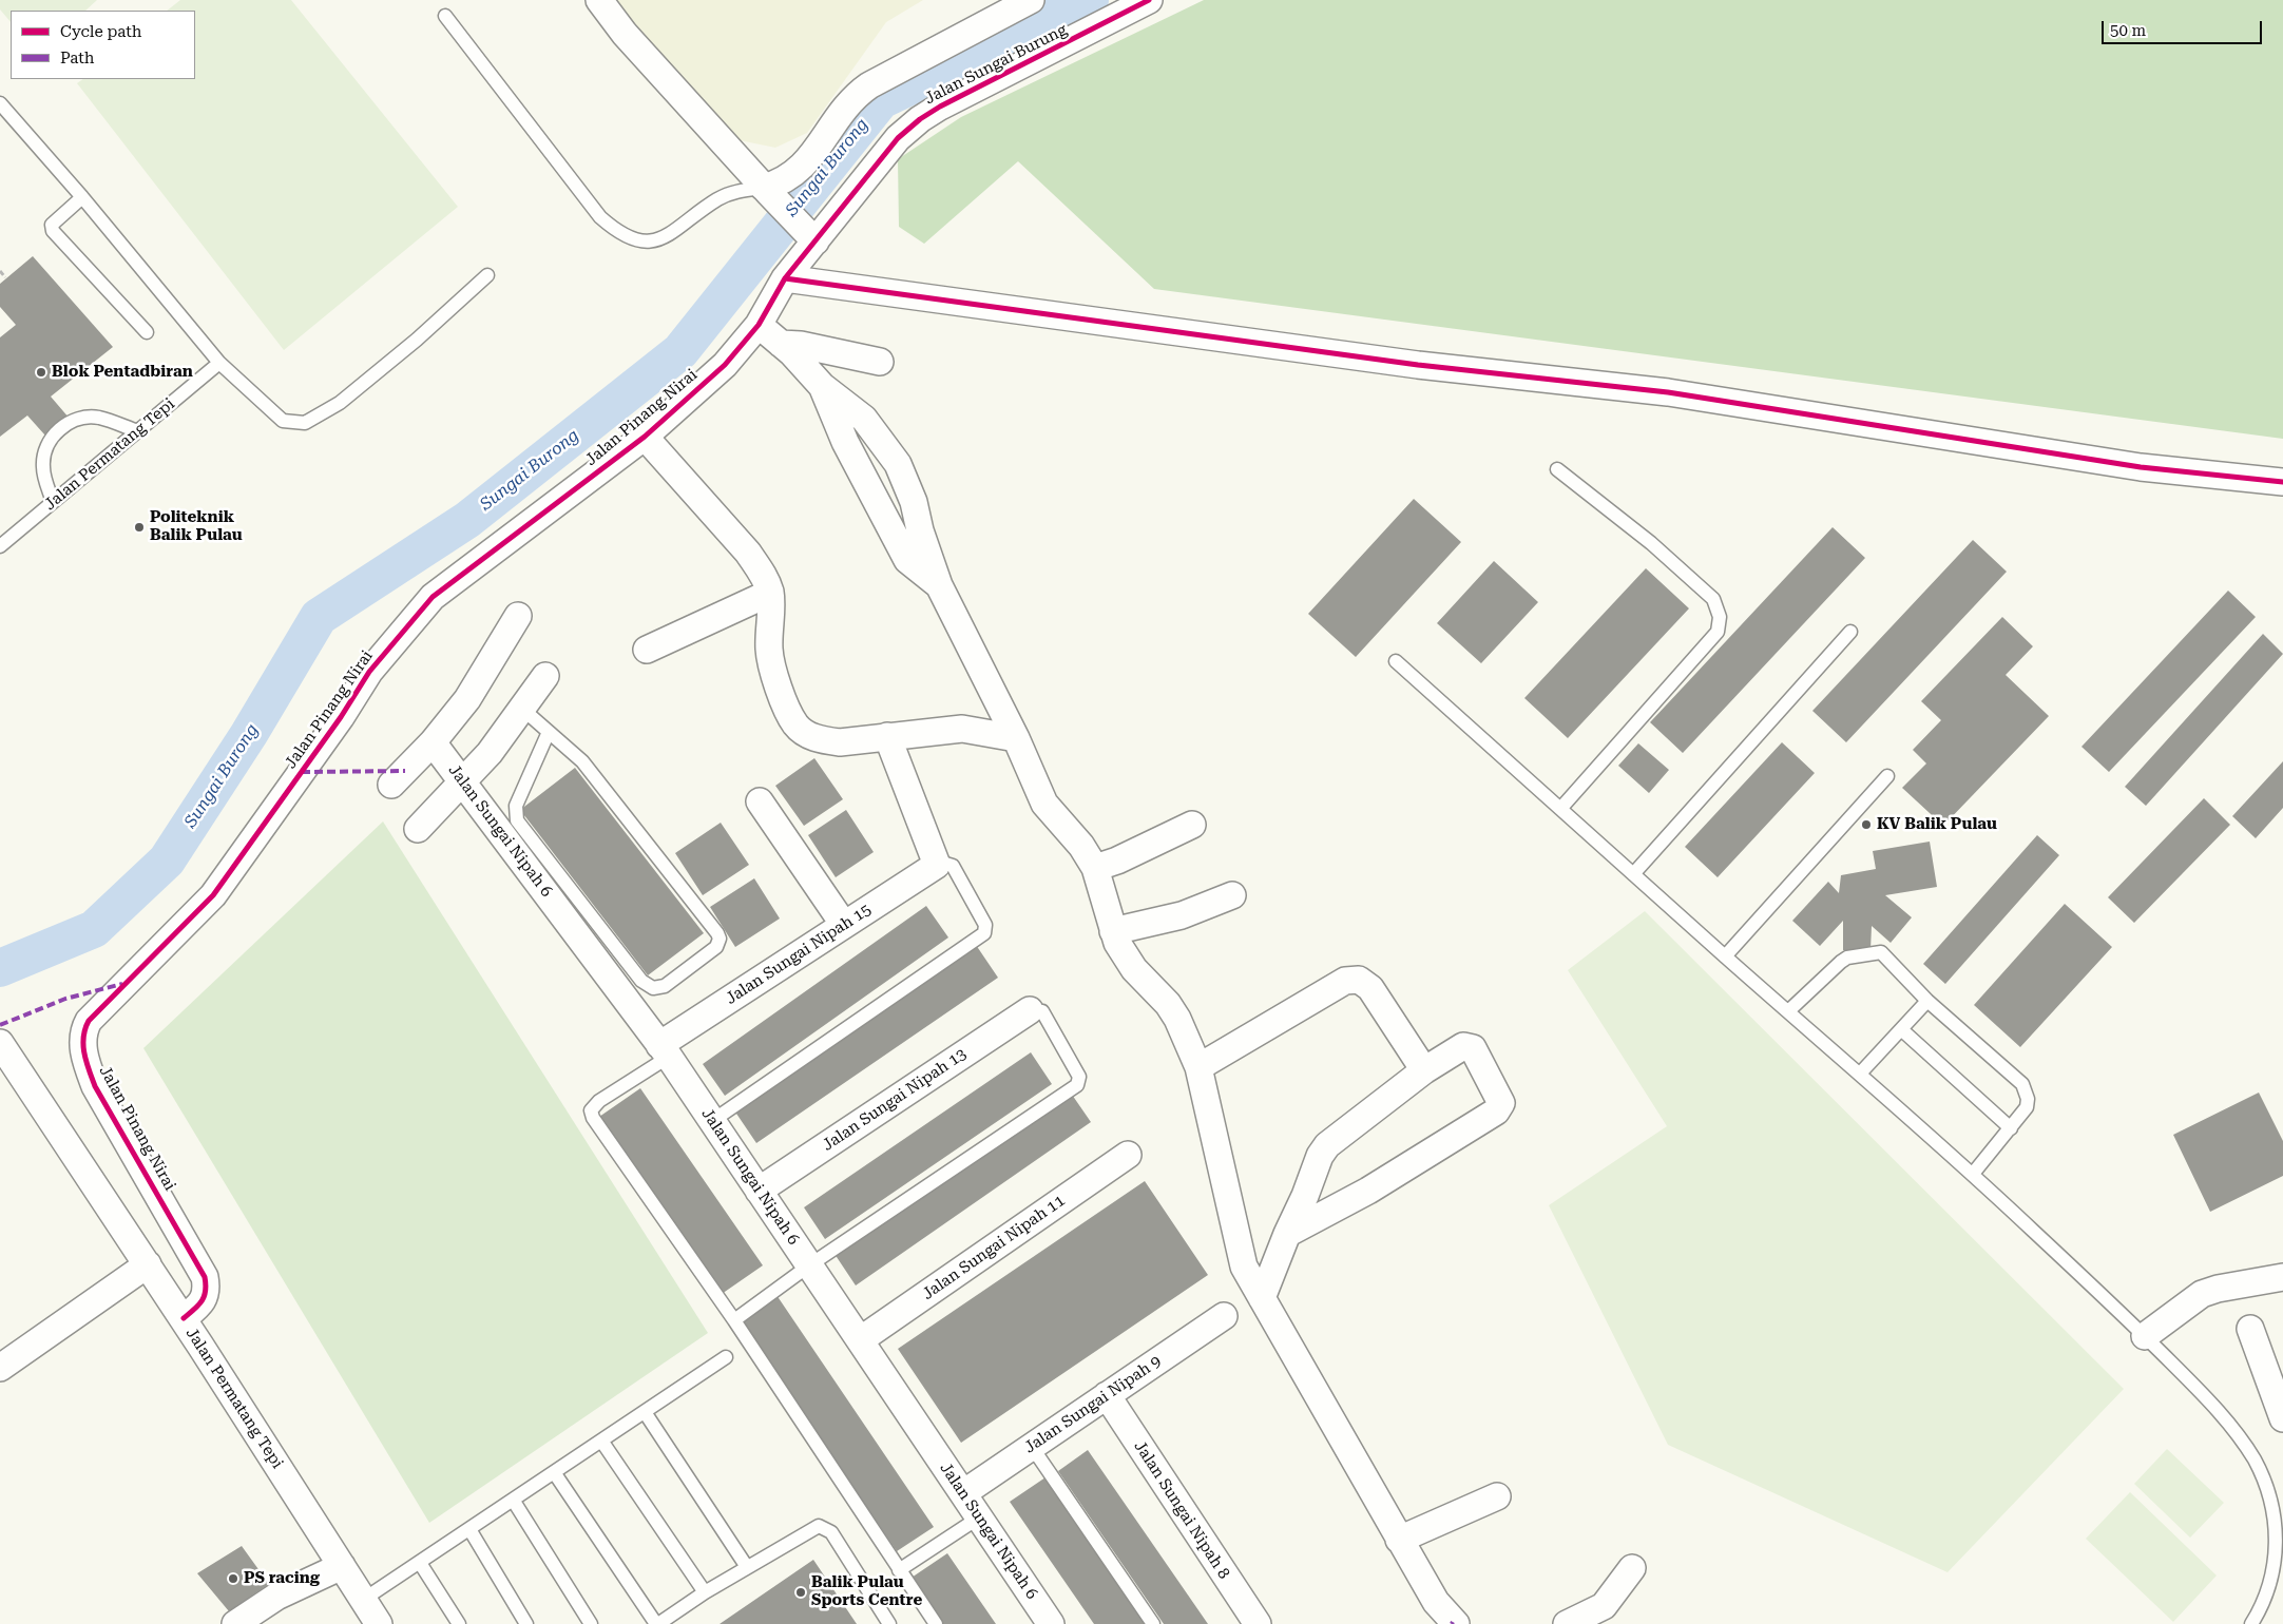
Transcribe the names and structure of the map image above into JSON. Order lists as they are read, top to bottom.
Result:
{
  "streets": {
    "street": [
      "Jalan Sungai Burung",
      "Jalan Pinang Nirai",
      "Jalan Permatang Tepi",
      "Jalan Sungai Nipah 6",
      "Jalan Sungai Nipah 15",
      "Jalan Sungai Nipah 13",
      "Jalan Sungai Nipah 11",
      "Jalan Sungai Nipah 9",
      "Jalan Sungai Nipah 8"
    ]
  },
  "crossings": [
    ["Jalan Sungai Burung", "Jalan Pinang Nirai"],
    ["Jalan Pinang Nirai", "Jalan Permatang Tepi"],
    ["Jalan Sungai Nipah 6", "Jalan Sungai Nipah 15"],
    ["Jalan Sungai Nipah 6", "Jalan Sungai Nipah 13"],
    ["Jalan Sungai Nipah 6", "Jalan Sungai Nipah 11"],
    ["Jalan Sungai Nipah 6", "Jalan Sungai Nipah 9"],
    ["Jalan Sungai Nipah 9", "Jalan Sungai Nipah 8"]
  ],
  "water": ["Sungai Burong"],
  "places": [
    "Blok Pentadbiran",
    "Politeknik Balik Pulau",
    "KV Balik Pulau",
    "PS racing",
    "Balik Pulau Sports Centre"
  ],
  "legend": ["Cycle path", "Path"],
  "scale_bar": "50 m"
}
